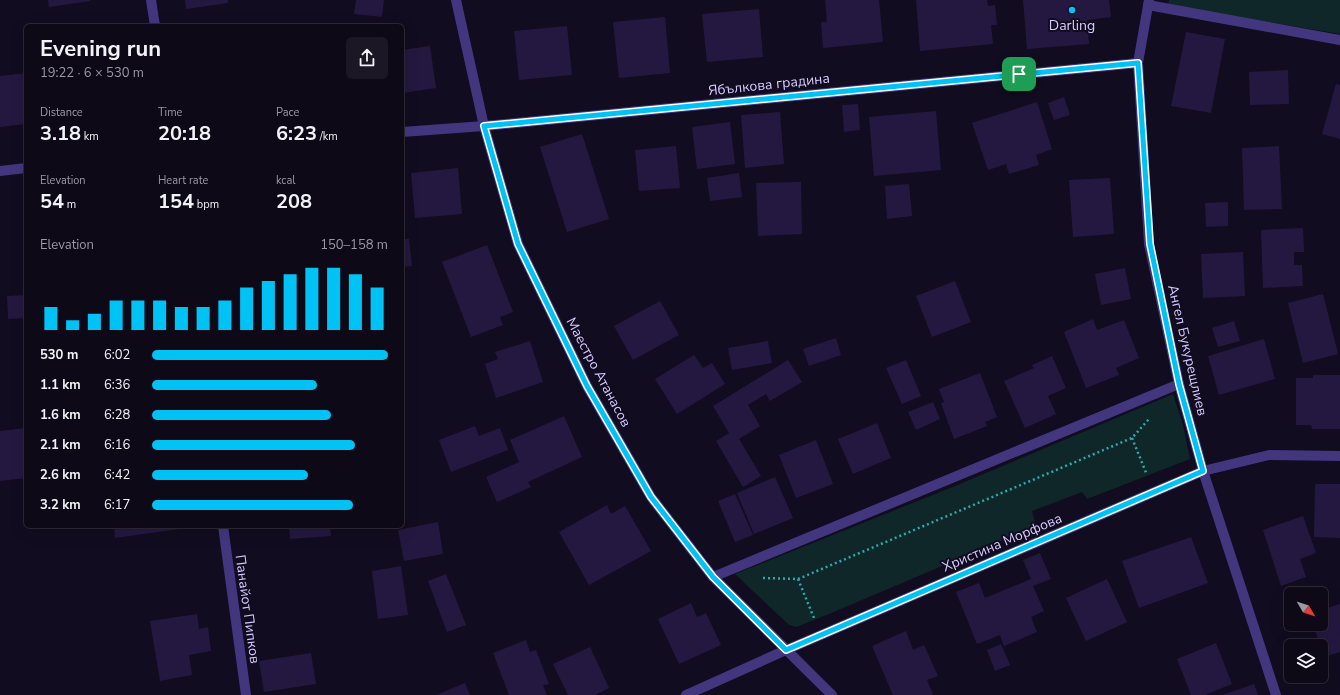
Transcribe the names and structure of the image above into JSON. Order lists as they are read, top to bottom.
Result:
{
  "streets": {
    "street": [
      "Ябълкова градина",
      "Ангел Букурещлиев",
      "Маестро Атанасов",
      "Христина Морфова",
      "Панайот Пипков"
    ]
  },
  "crossings": [
    ["Ябълкова градина", "Ангел Букурещлиев"],
    ["Ябълкова градина", "Маестро Атанасов"],
    ["Ангел Букурещлиев", "Христина Морфова"],
    ["Маестро Атанасов", "Христина Морфова"]
  ],
  "places": ["Darling"],
  "north": "bottom right",
  "page": {
    "heading": ["Evening run", "19:22 · 6 × 530 m"],
    "stats": [
      ["Distance", "3.18 km"],
      ["Time", "20:18"],
      ["Pace", "6:23 /km"],
      ["Elevation", "54 m"],
      ["Heart rate", "154 bpm"],
      ["kcal", "208"]
    ],
    "chart": ["Elevation", "150–158 m"],
    "list": [
      {
        "name": "530 m",
        "note": "6:02"
      },
      {
        "name": "1.1 km",
        "note": "6:36"
      },
      {
        "name": "1.6 km",
        "note": "6:28"
      },
      {
        "name": "2.1 km",
        "note": "6:16"
      },
      {
        "name": "2.6 km",
        "note": "6:42"
      },
      {
        "name": "3.2 km",
        "note": "6:17"
      }
    ]
  }
}
